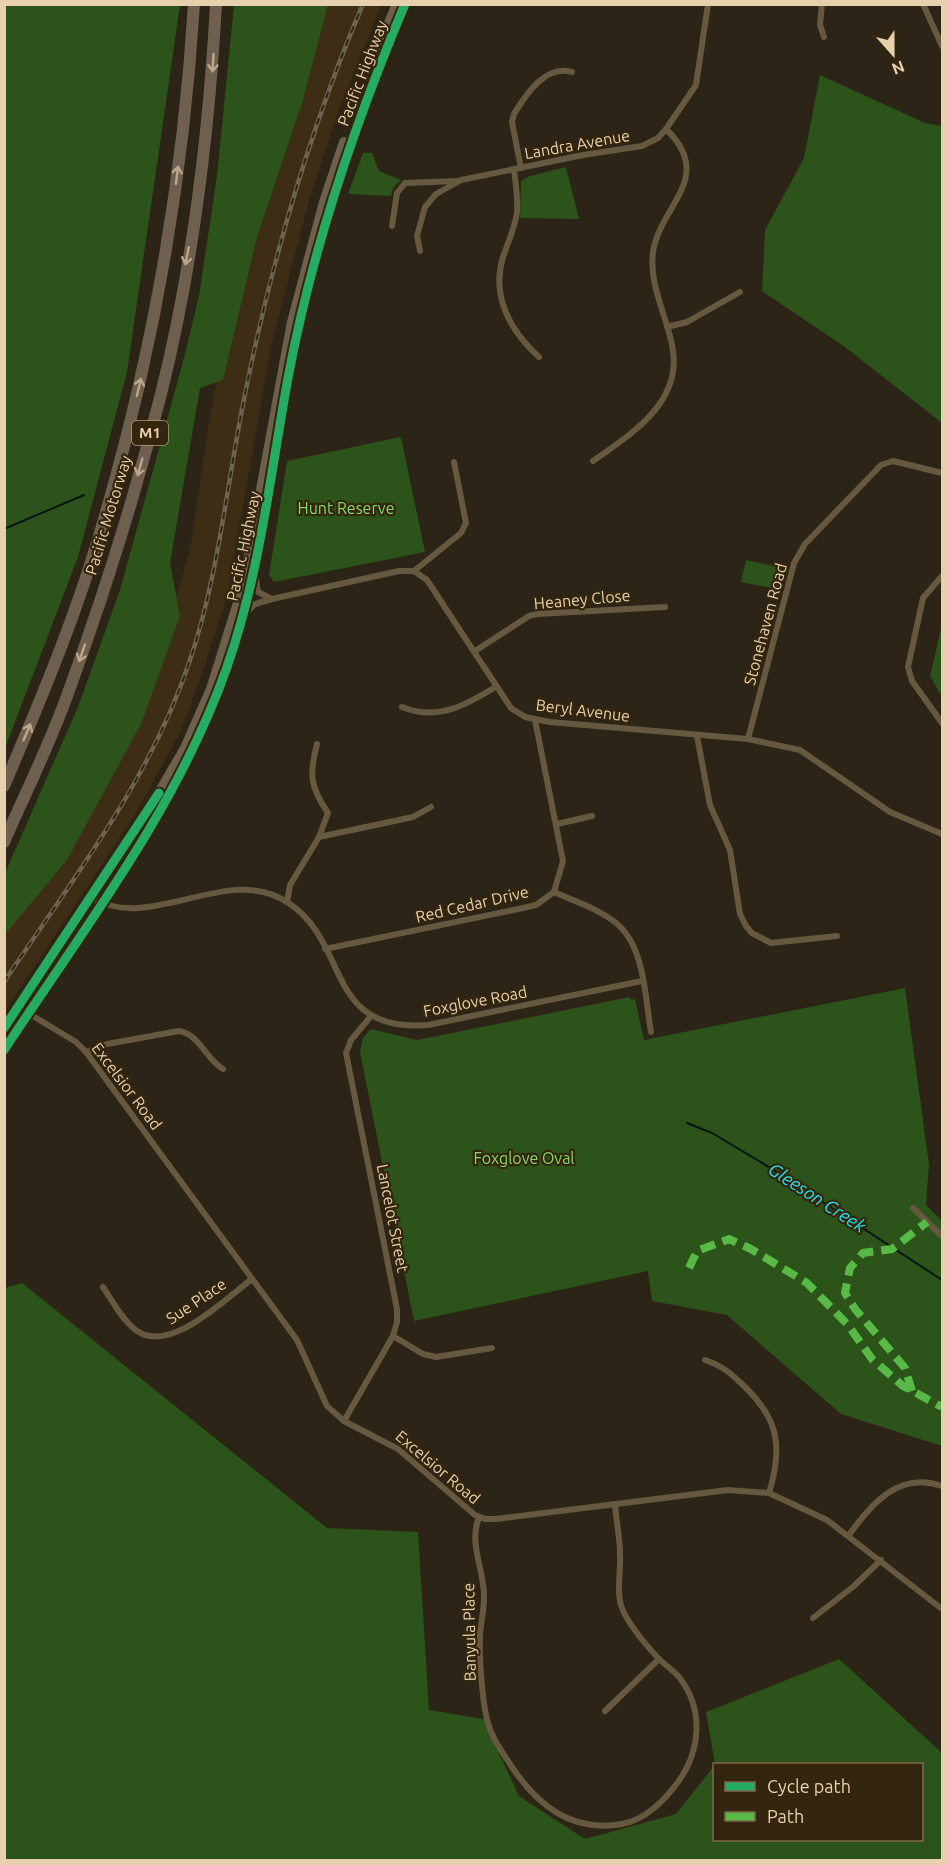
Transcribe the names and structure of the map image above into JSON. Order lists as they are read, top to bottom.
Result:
{
  "streets": {
    "highway": ["M1", "Pacific Motorway"],
    "main road": ["Pacific Highway"],
    "street": [
      "Landra Avenue",
      "Heaney Close",
      "Stonehaven Road",
      "Beryl Avenue",
      "Red Cedar Drive",
      "Foxglove Road",
      "Excelsior Road",
      "Lancelot Street",
      "Sue Place",
      "Banyula Place"
    ]
  },
  "crossings": [
    ["Pacific Highway", "Foxglove Road"],
    ["Pacific Highway", "Excelsior Road"],
    ["Heaney Close", "Beryl Avenue"],
    ["Stonehaven Road", "Beryl Avenue"],
    ["Beryl Avenue", "Red Cedar Drive"],
    ["Red Cedar Drive", "Foxglove Road"],
    ["Foxglove Road", "Lancelot Street"],
    ["Excelsior Road", "Lancelot Street"],
    ["Excelsior Road", "Sue Place"],
    ["Excelsior Road", "Banyula Place"]
  ],
  "water": ["Gleeson Creek"],
  "parks": ["Hunt Reserve", "Foxglove Oval"],
  "legend": ["Cycle path", "Path"],
  "north": "bottom"
}
